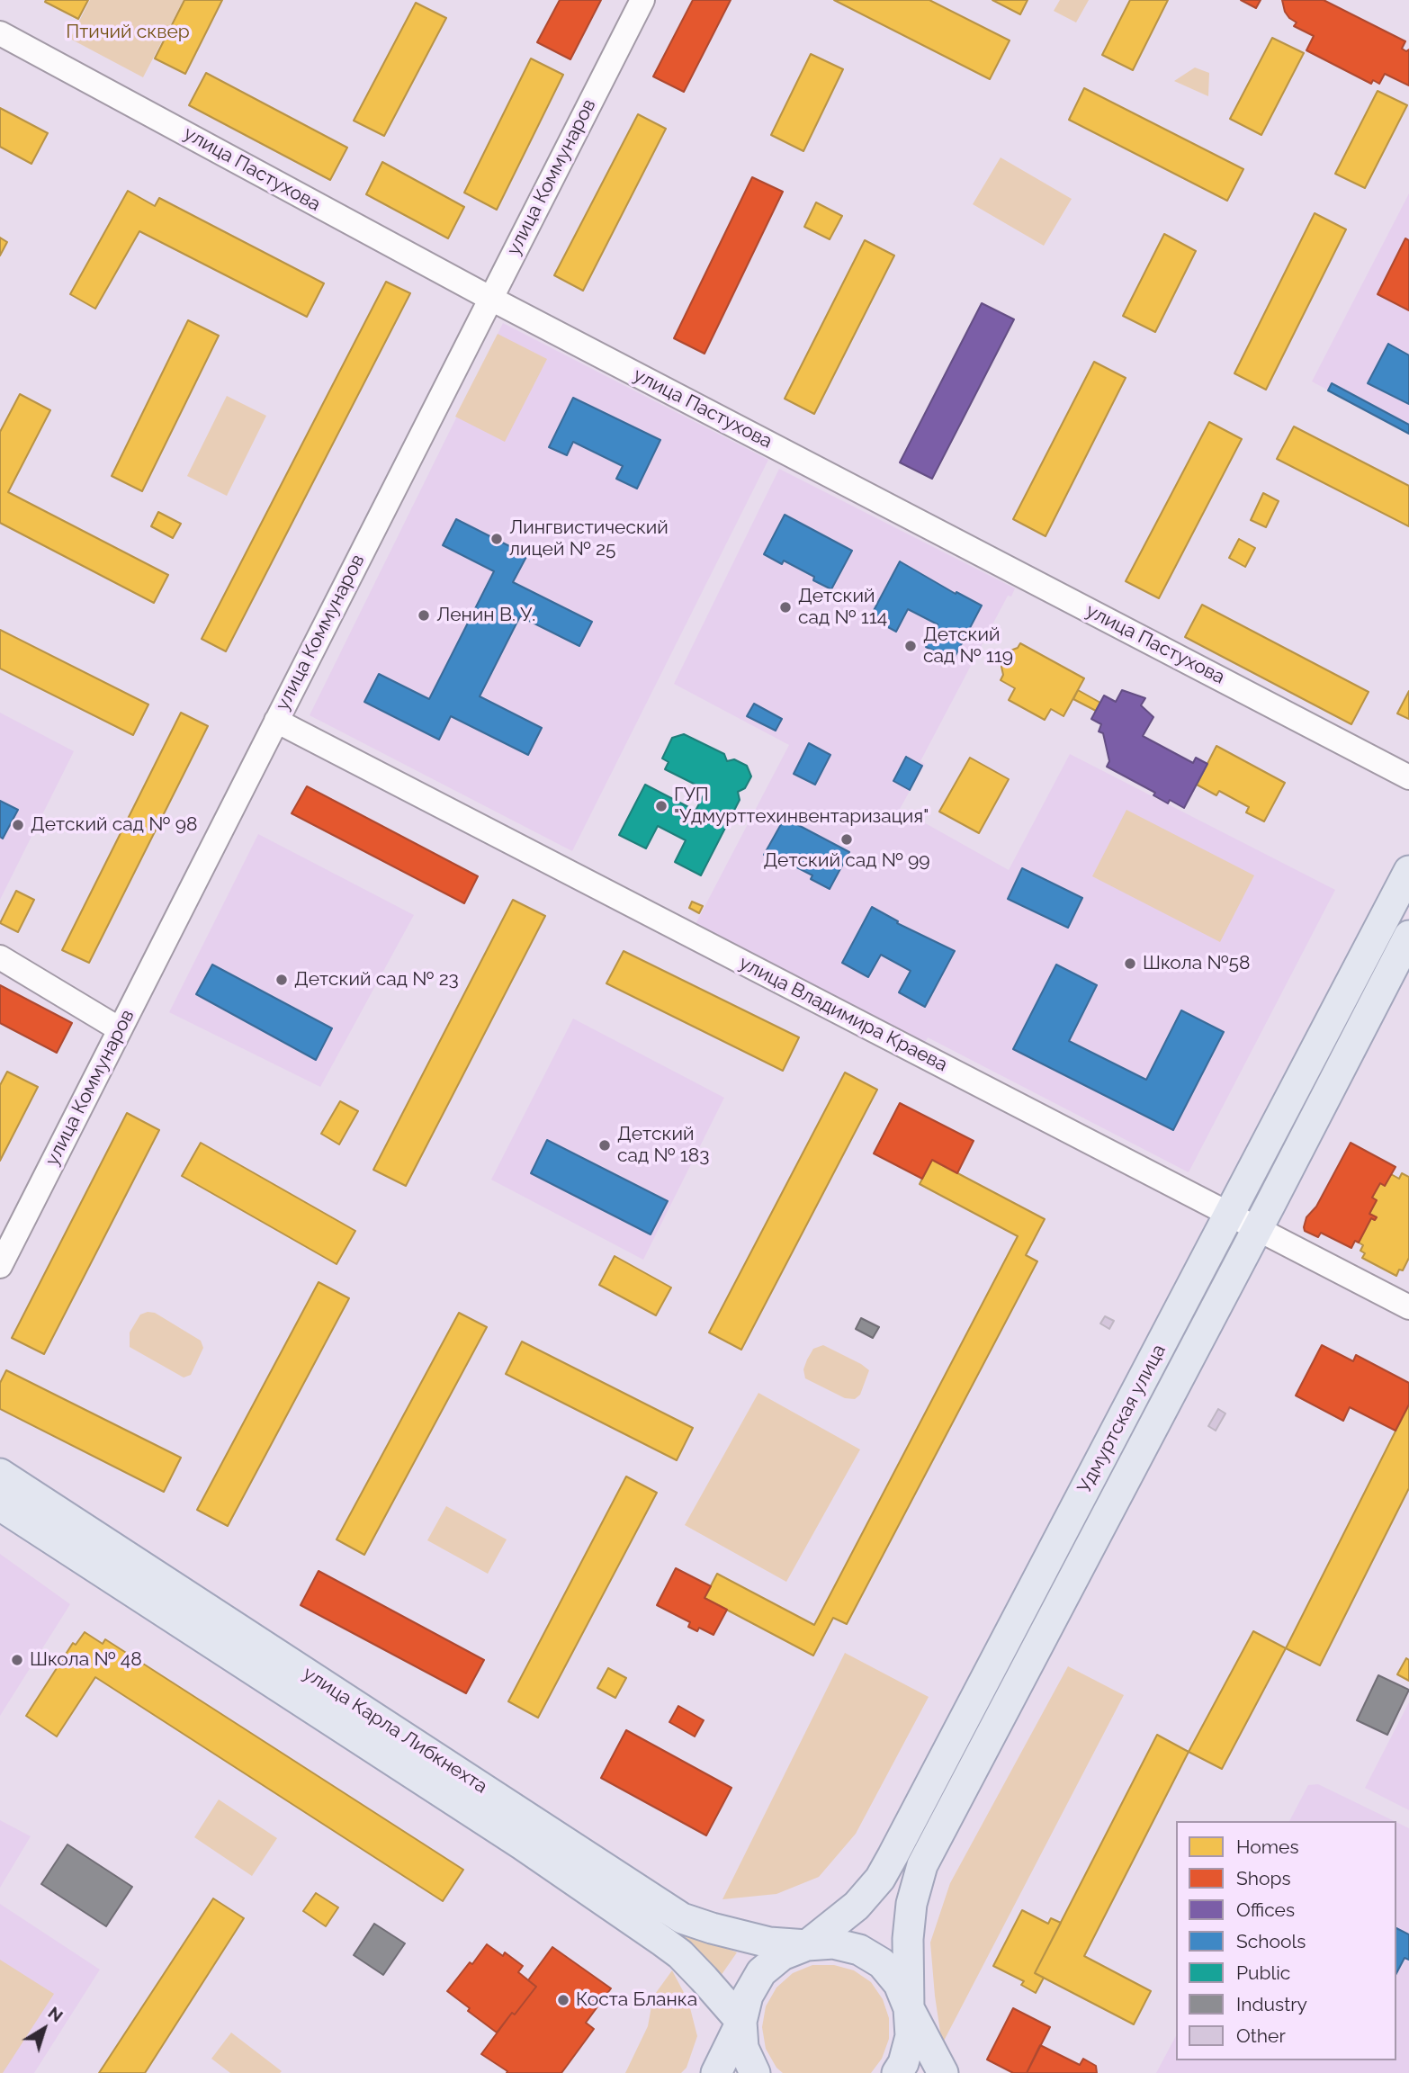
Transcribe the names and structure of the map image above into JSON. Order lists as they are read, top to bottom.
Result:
{
  "streets": {
    "main road": ["Удмуртская улица", "улица Карла Либкнехта"],
    "street": ["улица Пастухова", "улица Коммунаров", "улица Владимира Краева"]
  },
  "crossings": [
    ["улица Пастухова", "улица Коммунаров"],
    ["улица Коммунаров", "улица Владимира Краева"],
    ["улица Владимира Краева", "Удмуртская улица"],
    ["Удмуртская улица", "улица Карла Либкнехта"]
  ],
  "parks": ["Птичий сквер"],
  "places": [
    "Лингвистический лицей № 25",
    "Детский сад № 114",
    "Ленин В. У.",
    "Детский сад № 119",
    "ГУП \"Удмурттехинвентаризация\"",
    "Детский сад № 98",
    "Детский сад № 99",
    "Школа №58",
    "Детский сад № 23",
    "Детский сад № 183",
    "Школа № 48",
    "Коста Бланка"
  ],
  "legend": [
    "Homes",
    "Shops",
    "Offices",
    "Schools",
    "Public",
    "Industry",
    "Other"
  ],
  "north": "top right"
}
